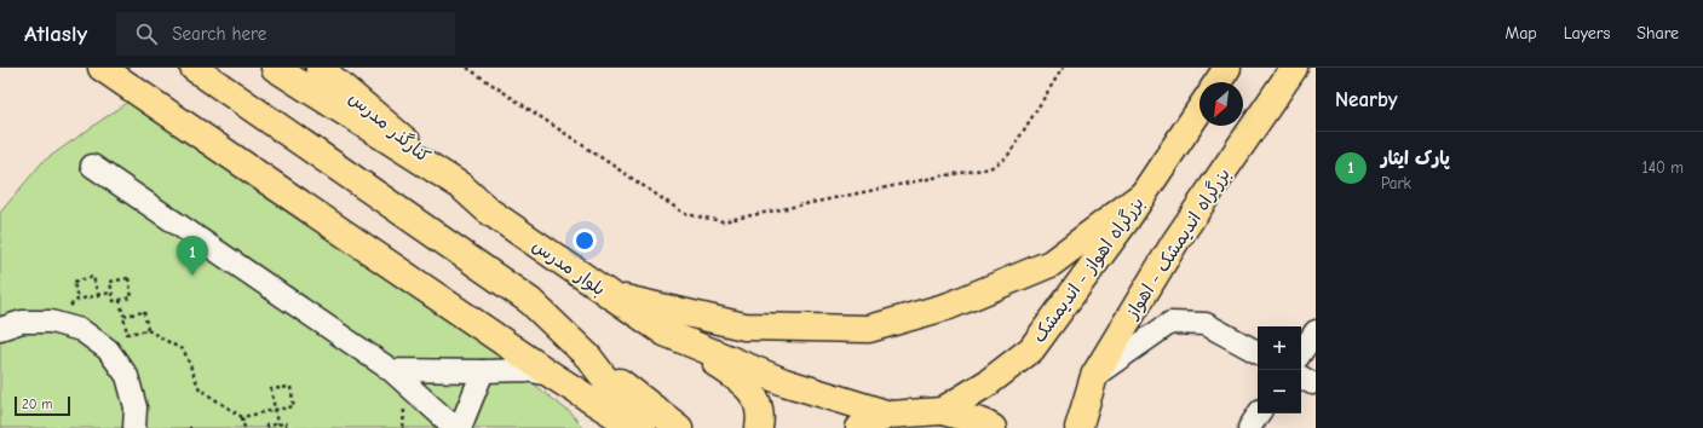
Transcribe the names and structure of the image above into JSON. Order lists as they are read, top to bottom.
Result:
{
  "streets": {
    "main road": [
      "کنارگذر مدرس",
      "بزرگراه اندیمشک - اهواز",
      "بلوار مدرس",
      "بزرگراه اهواز - اندیمشک"
    ]
  },
  "crossings": [
    ["کنارگذر مدرس", "بلوار مدرس"]
  ],
  "scale_bar": "20 m",
  "north": "bottom left",
  "page": {
    "header": "Atlasly",
    "search": "Search here",
    "nav": ["Map", "Layers", "Share"],
    "heading": "Nearby",
    "list": [
      {
        "mark": "1",
        "name": "پارک ایثار",
        "note": "Park",
        "value": "140 m"
      }
    ],
    "pins": "1",
    "map_buttons": ["+", "−"],
    "scale": "20 m"
  }
}
